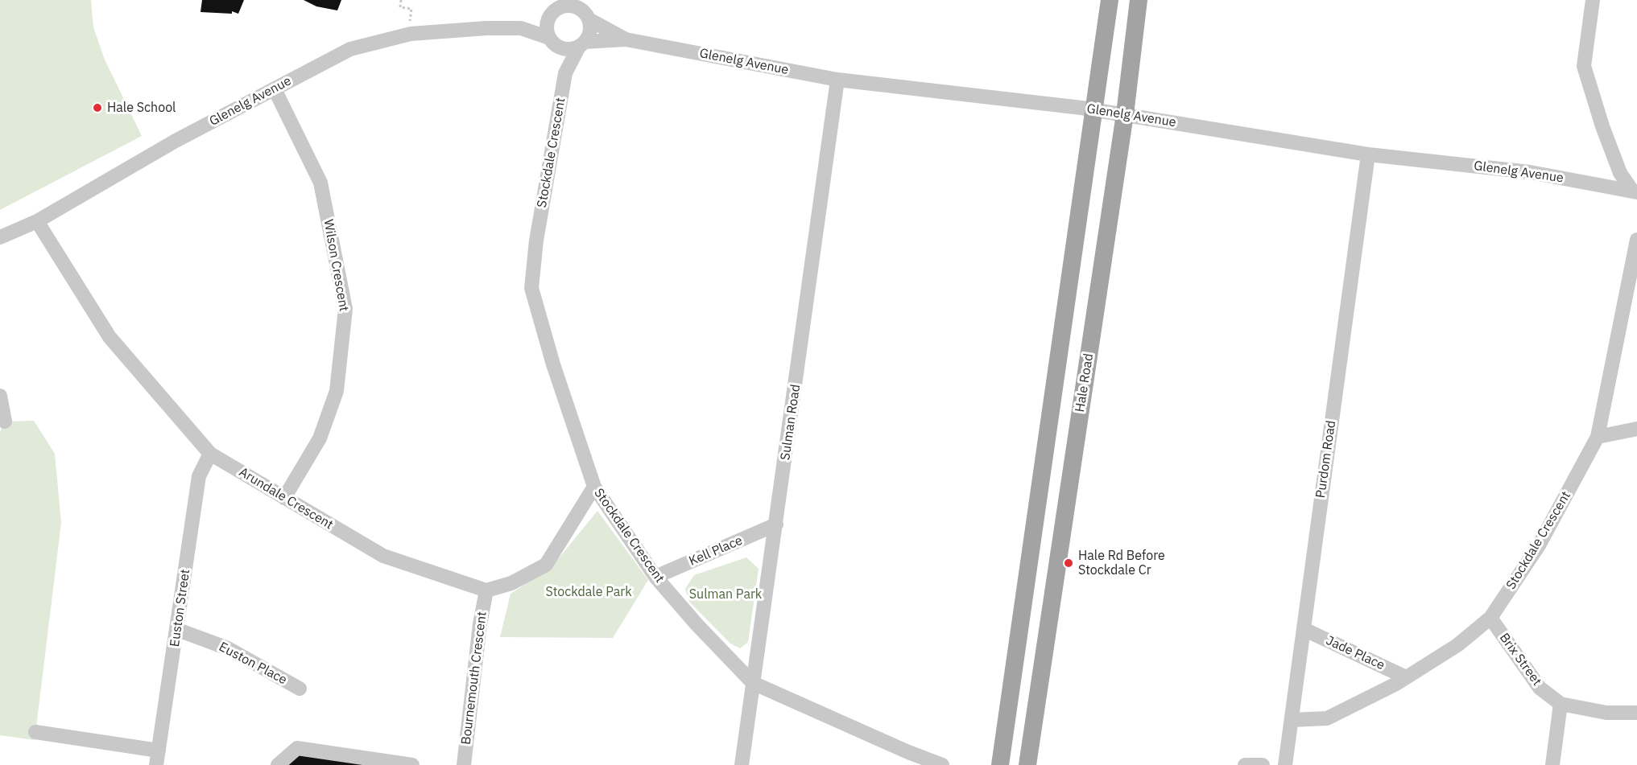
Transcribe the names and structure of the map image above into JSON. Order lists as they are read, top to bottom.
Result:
{
  "streets": {
    "main road": ["Hale Road"],
    "street": [
      "Glenelg Avenue",
      "Stockdale Crescent",
      "Wilson Crescent",
      "Sulman Road",
      "Purdom Road",
      "Arundale Crescent",
      "Kell Place",
      "Euston Street",
      "Jade Place",
      "Brix Street",
      "Euston Place",
      "Bournemouth Crescent"
    ]
  },
  "crossings": [
    ["Glenelg Avenue", "Stockdale Crescent"],
    ["Glenelg Avenue", "Wilson Crescent"],
    ["Glenelg Avenue", "Hale Road"],
    ["Glenelg Avenue", "Sulman Road"],
    ["Glenelg Avenue", "Purdom Road"],
    ["Glenelg Avenue", "Arundale Crescent"],
    ["Stockdale Crescent", "Sulman Road"],
    ["Stockdale Crescent", "Purdom Road"],
    ["Stockdale Crescent", "Kell Place"],
    ["Stockdale Crescent", "Jade Place"],
    ["Stockdale Crescent", "Brix Street"],
    ["Wilson Crescent", "Arundale Crescent"],
    ["Sulman Road", "Kell Place"],
    ["Purdom Road", "Jade Place"],
    ["Arundale Crescent", "Euston Street"],
    ["Arundale Crescent", "Bournemouth Crescent"],
    ["Euston Street", "Euston Place"]
  ],
  "parks": ["Stockdale Park", "Sulman Park"],
  "places": ["Hale School", "Hale Rd Before Stockdale Cr"]
}
